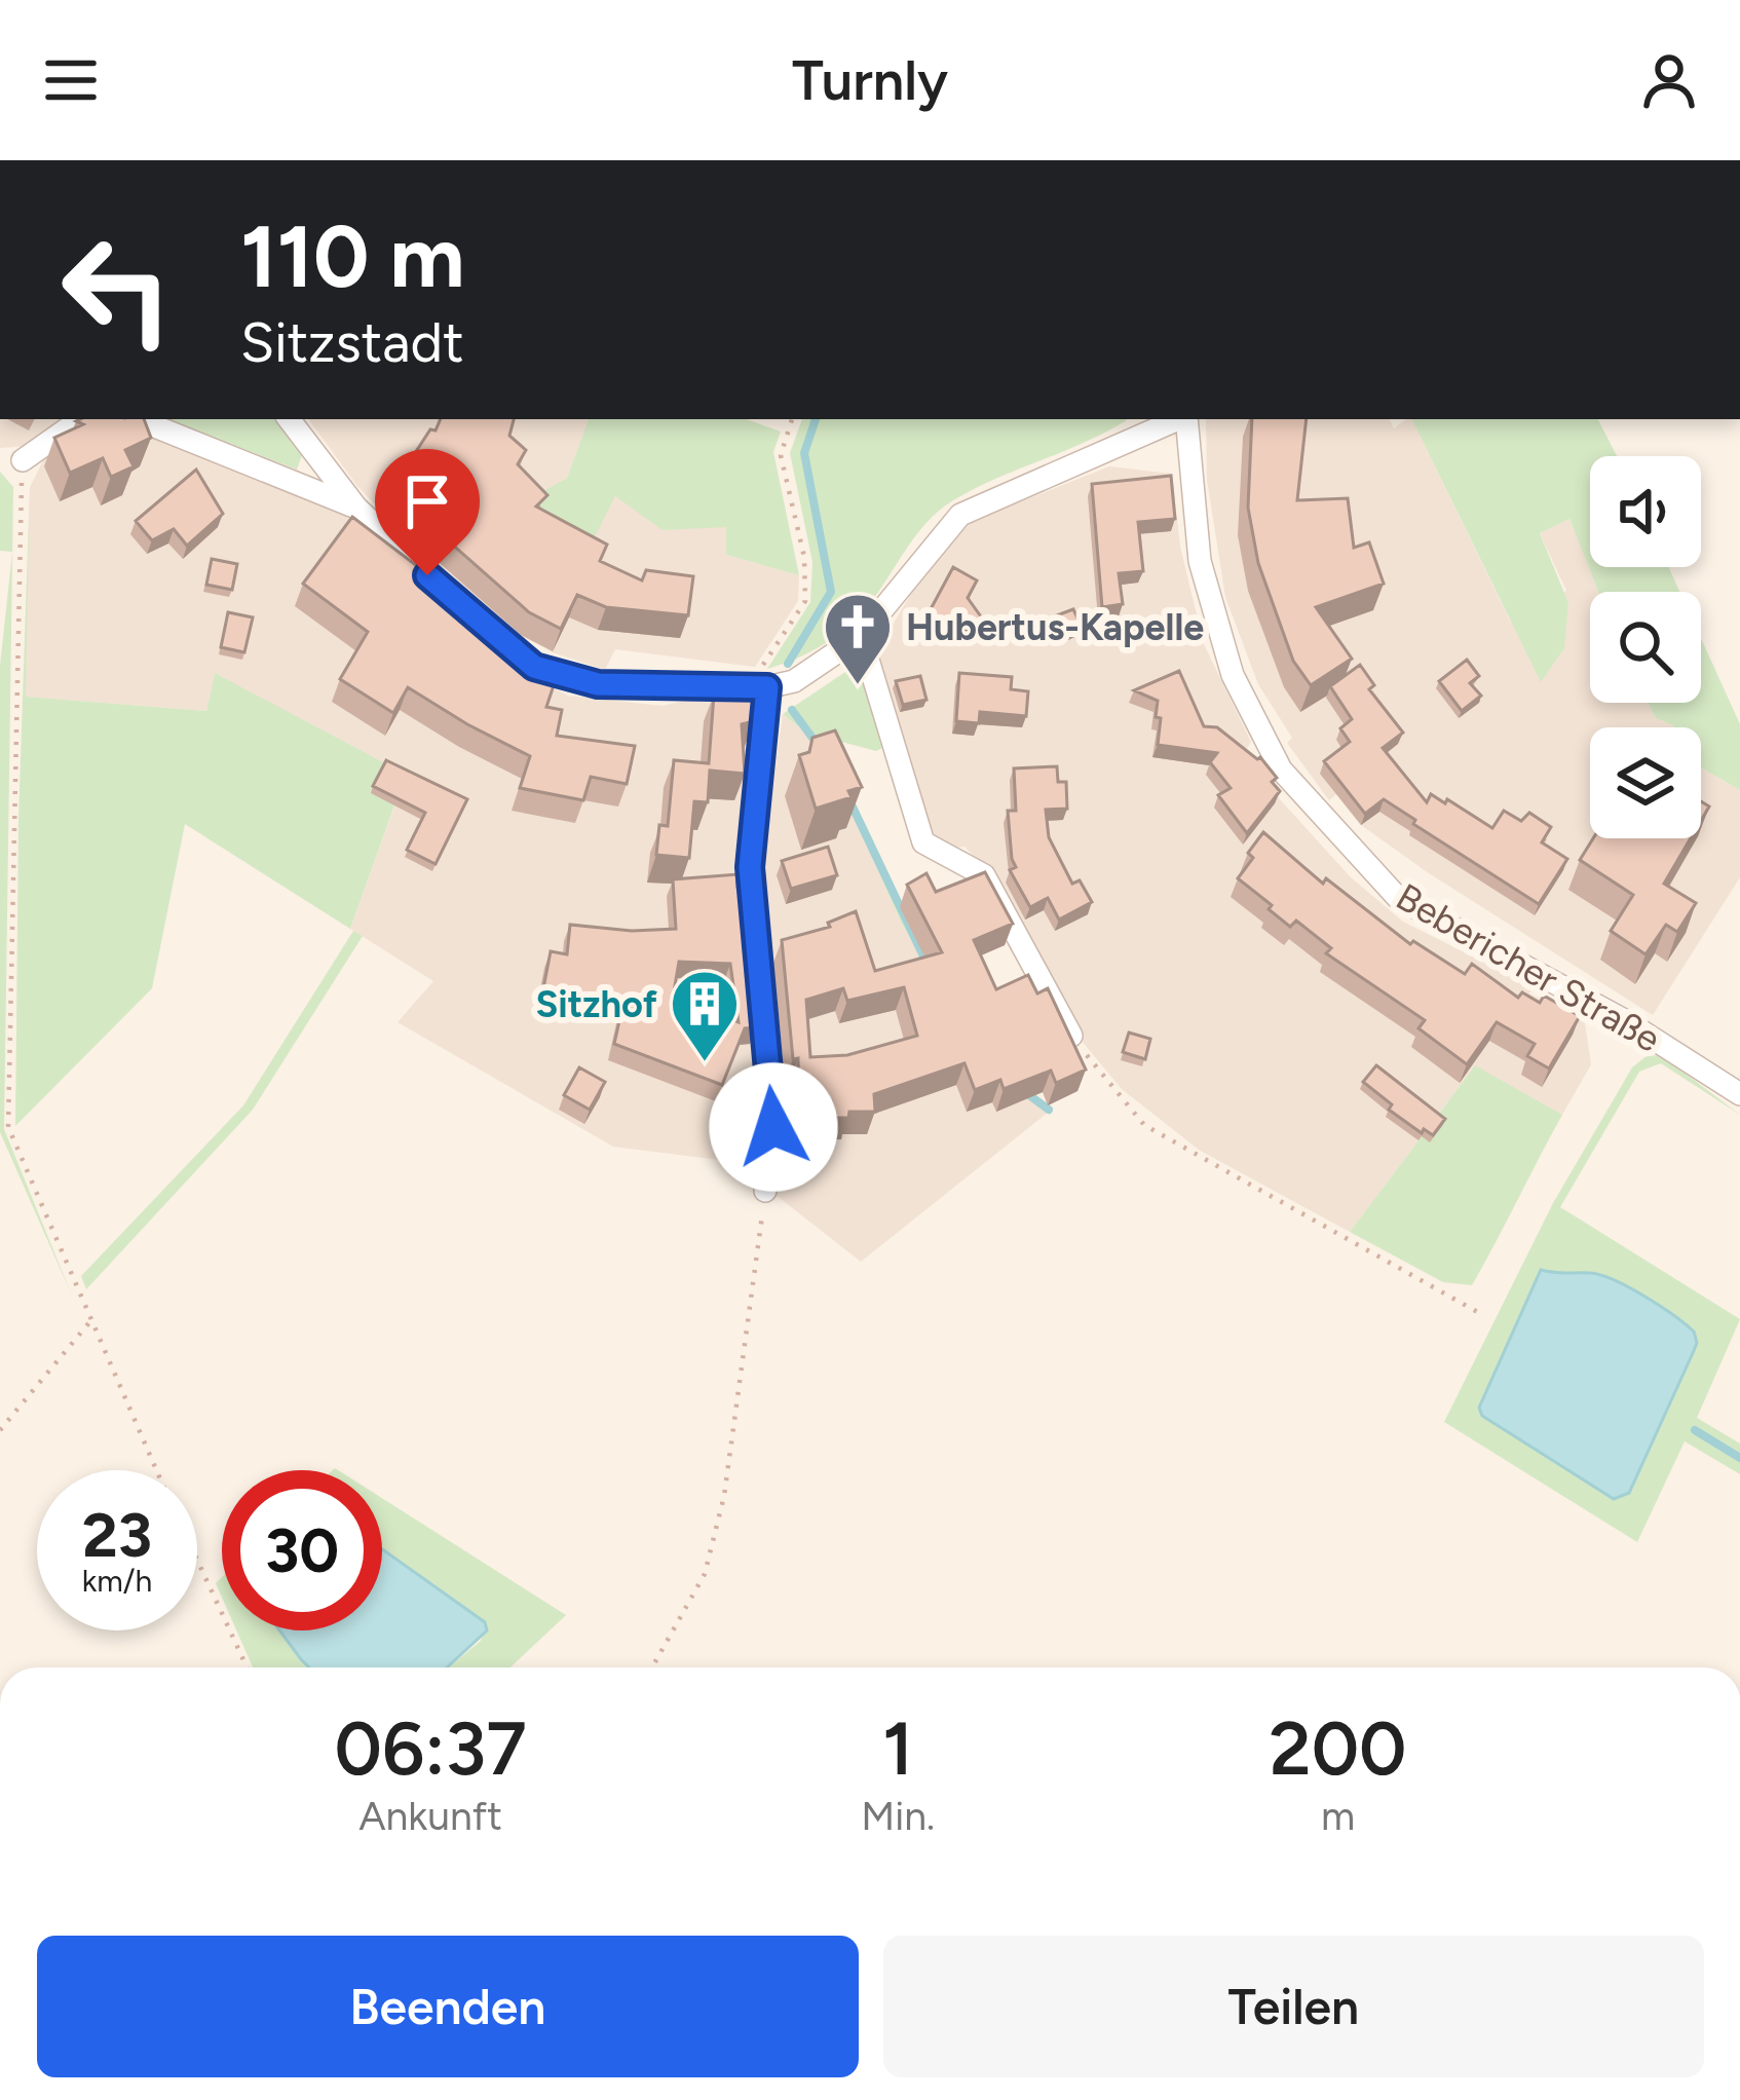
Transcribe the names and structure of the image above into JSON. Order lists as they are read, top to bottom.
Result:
{
  "streets": {
    "street": ["Bebericher Straße"]
  },
  "places": {
    "church": ["Hubertus-Kapelle"],
    "building": ["Sitzhof"]
  },
  "page": {
    "header": "Turnly",
    "turn": ["110 m", "Sitzstadt"],
    "speed": "23 km/h",
    "limit": "30",
    "eta": [
      "06:37",
      "Ankunft",
      "1",
      "Min.",
      "200",
      "m"
    ],
    "buttons": ["Beenden", "Teilen"]
  }
}
